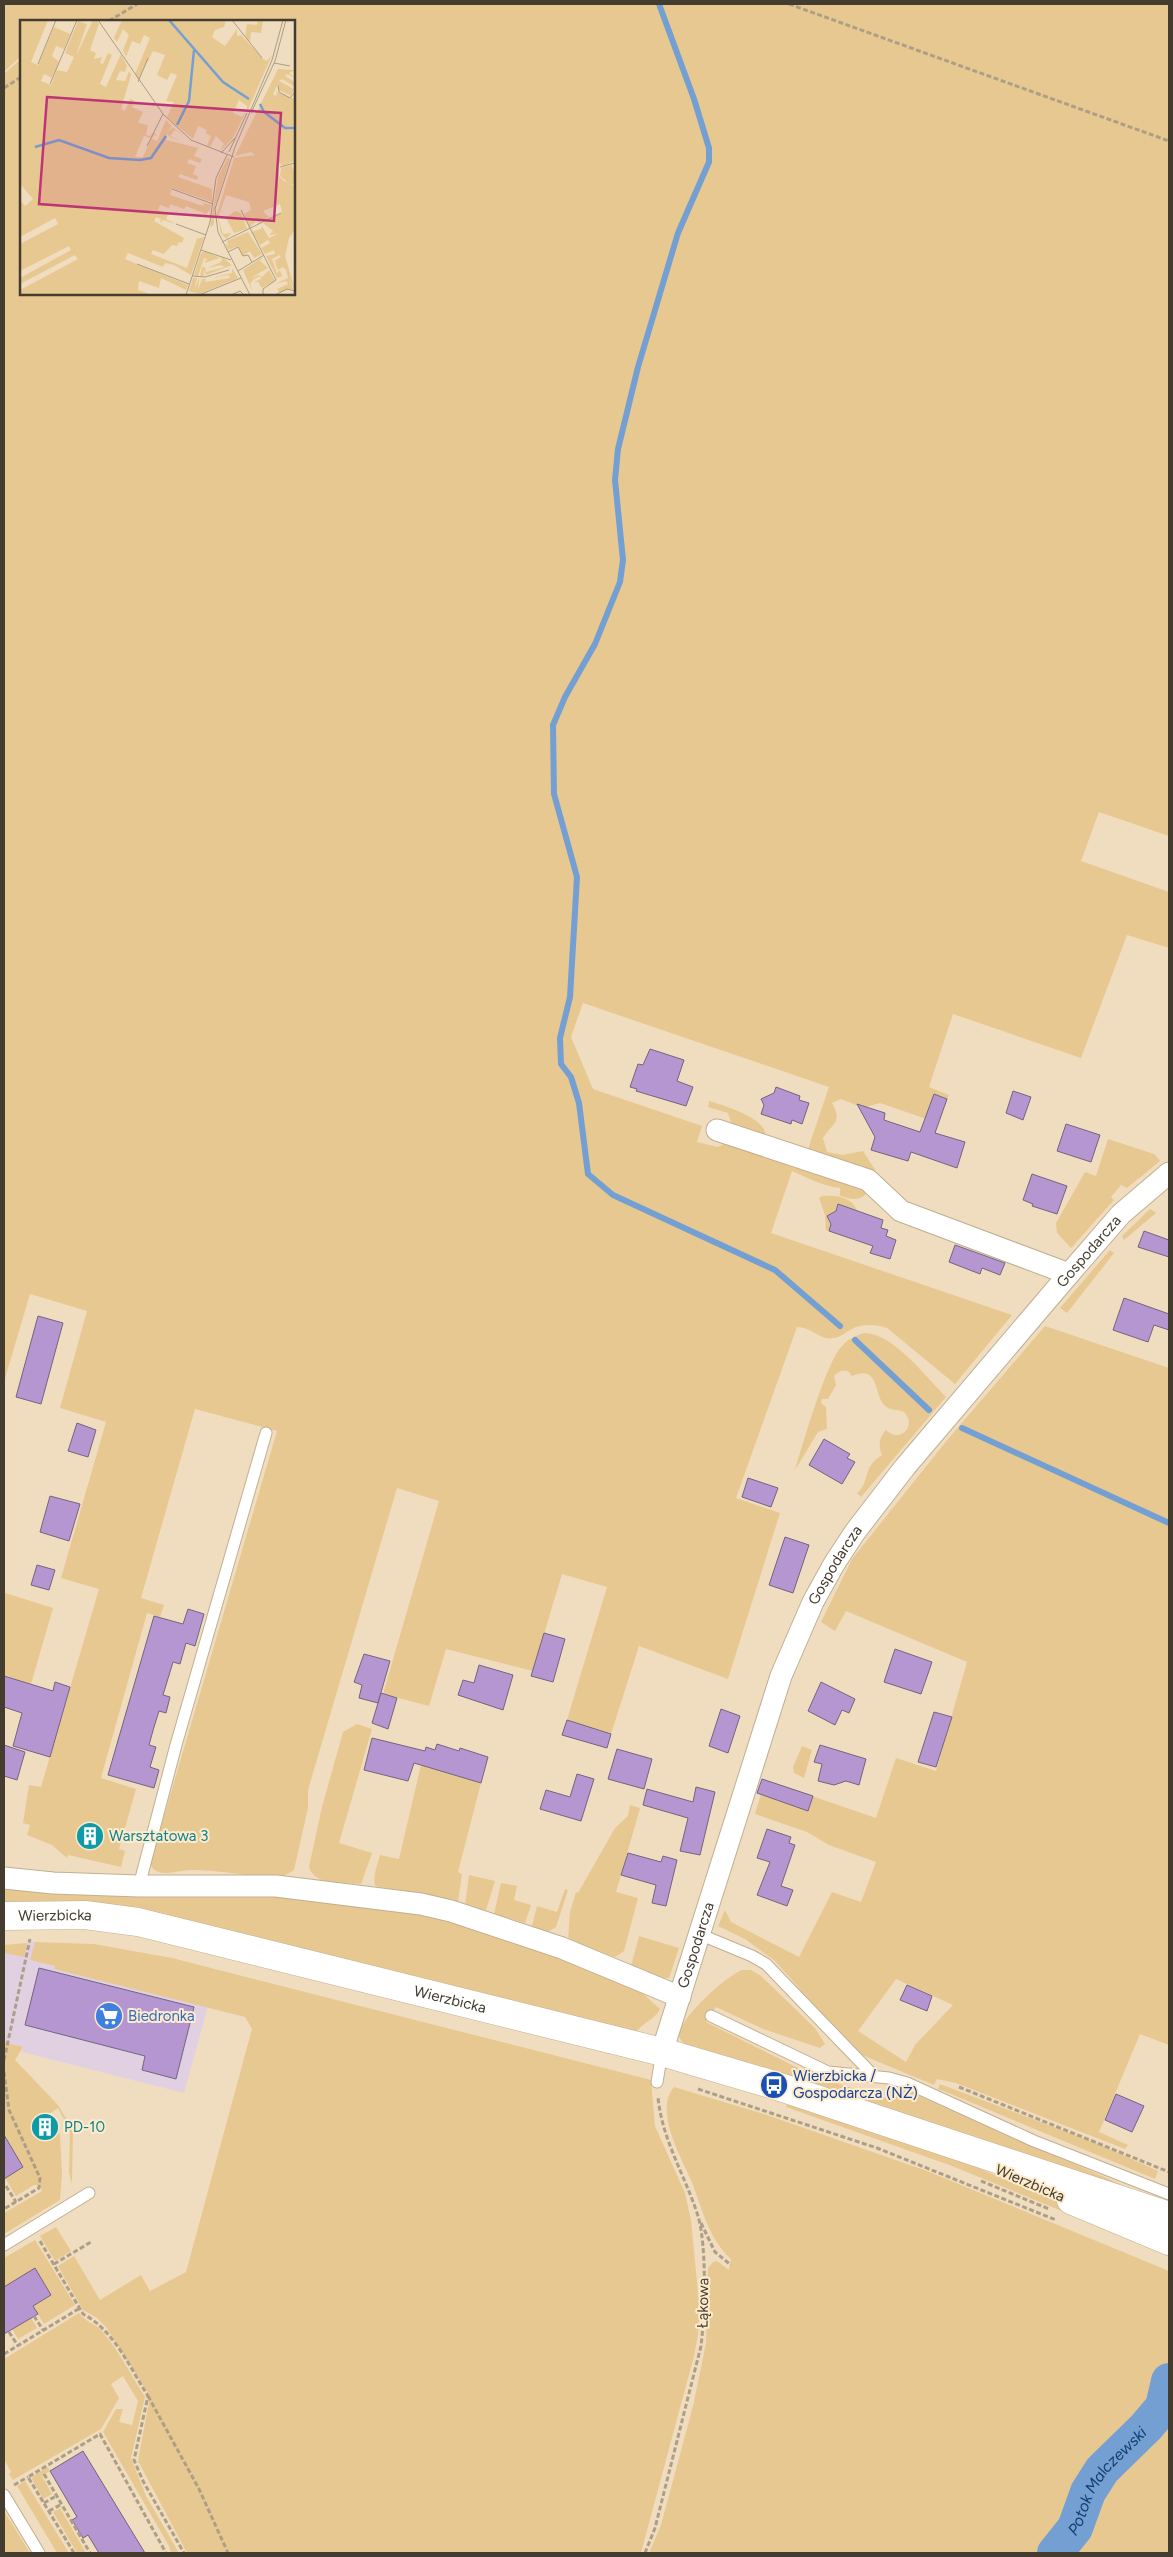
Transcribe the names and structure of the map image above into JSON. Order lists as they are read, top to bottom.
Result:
{
  "streets": {
    "street": ["Gospodarcza", "Wierzbicka"],
    "path": ["Łąkowa"]
  },
  "crossings": [
    ["Gospodarcza", "Wierzbicka"]
  ],
  "water": ["Potok Malczewski"],
  "places": {
    "building": ["Warsztatowa 3", "PD-10"],
    "supermarket": ["Biedronka"],
    "bus stop": ["Wierzbicka / Gospodarcza (NŻ)"]
  }
}
